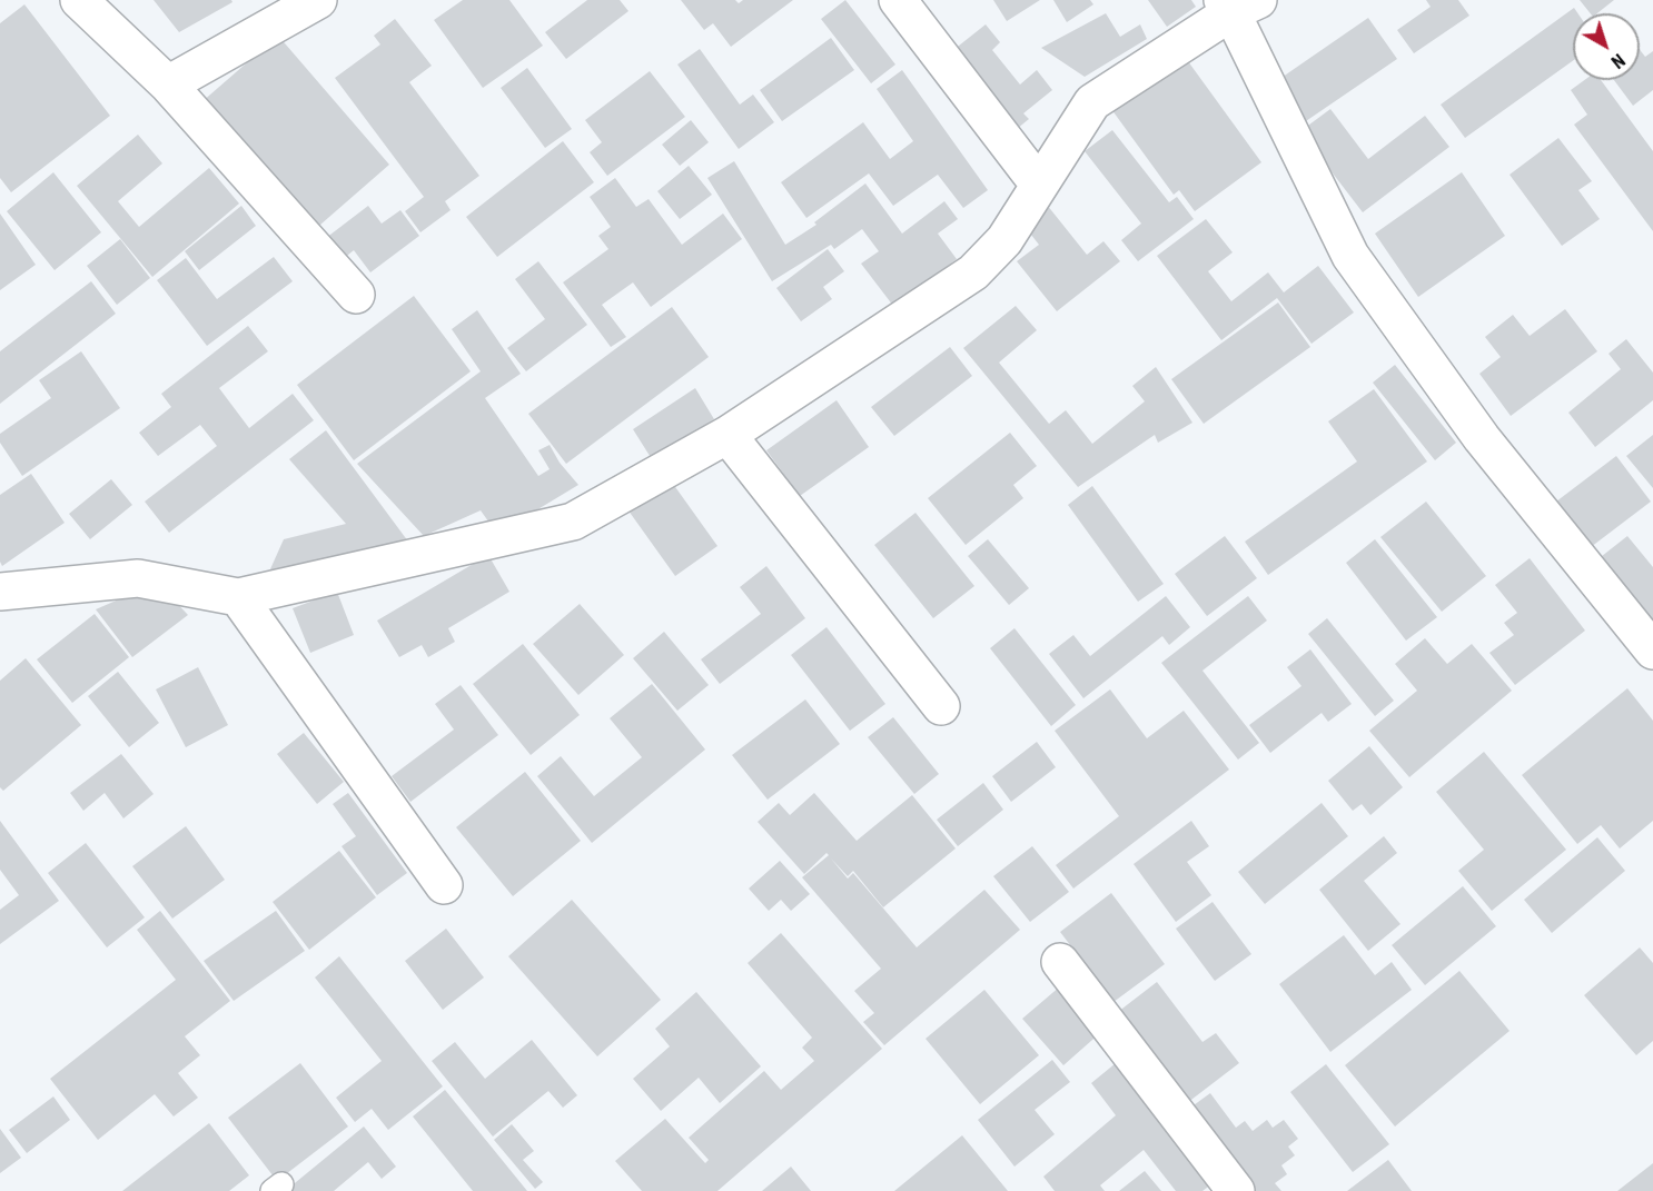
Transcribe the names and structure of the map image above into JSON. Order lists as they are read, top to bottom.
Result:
{
  "north": "bottom right"
}
